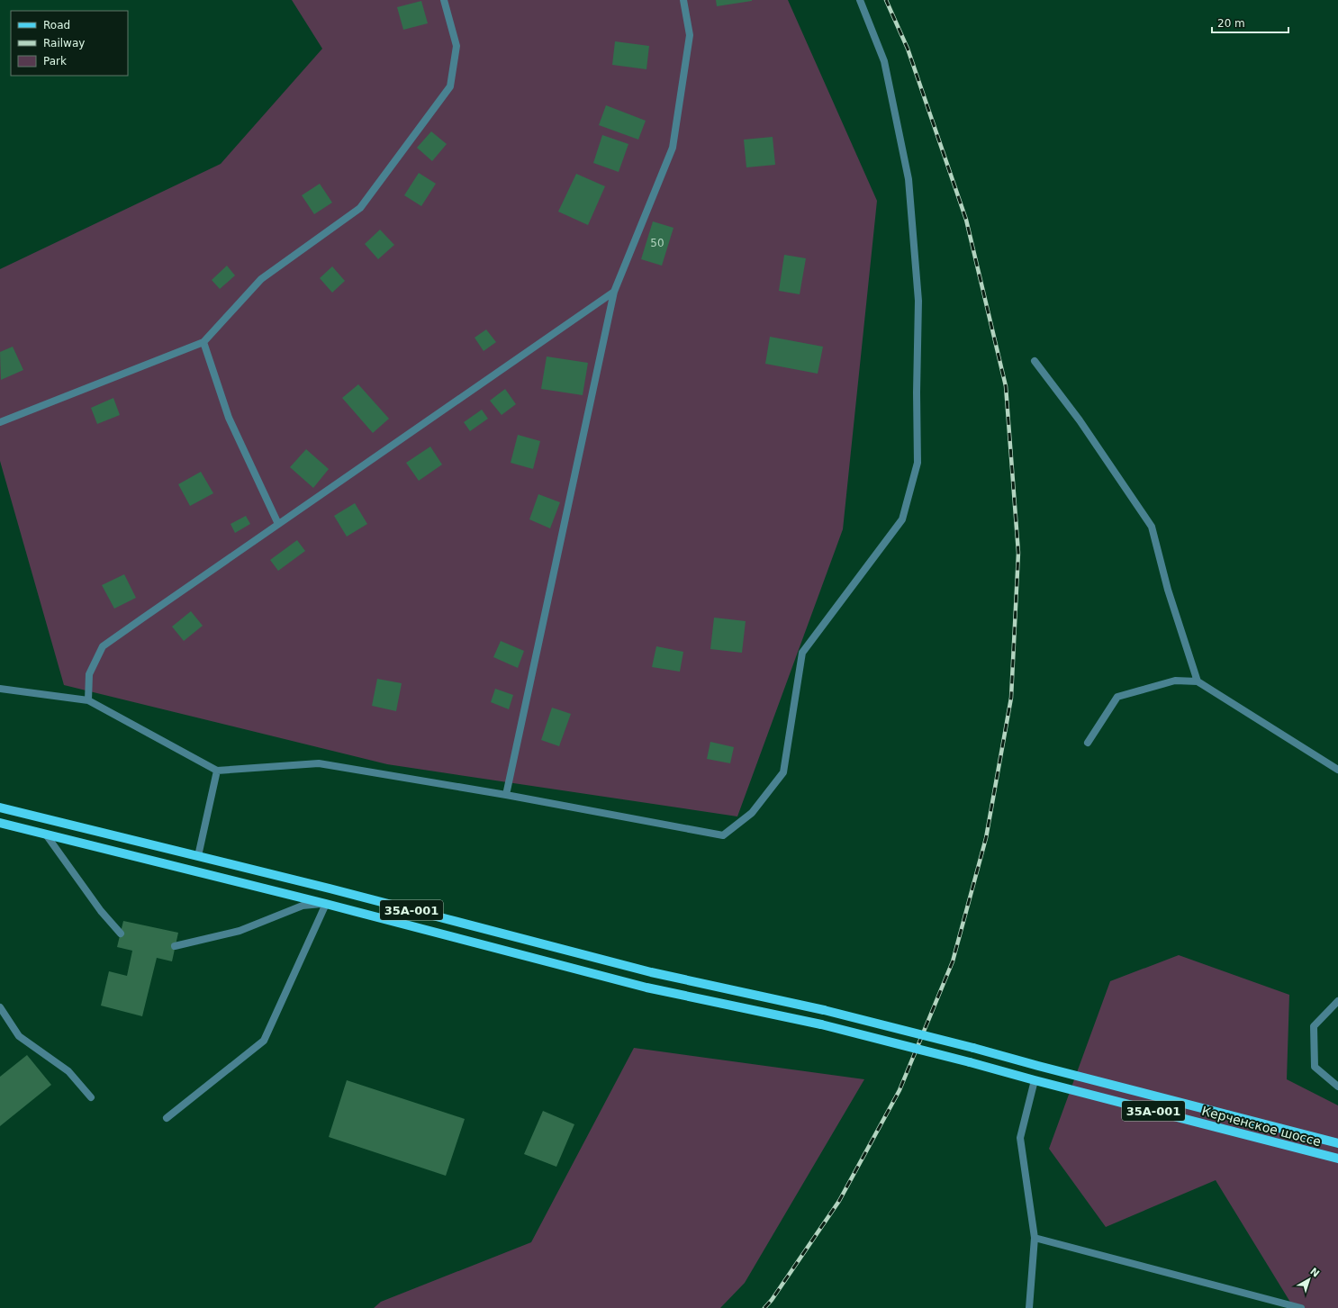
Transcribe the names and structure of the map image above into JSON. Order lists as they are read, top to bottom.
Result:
{
  "streets": {
    "main road": ["35А-001", "Керченское шоссе"]
  },
  "crossings": [
    ["35А-001", "Керченское шоссе"]
  ],
  "house_numbers": ["50"],
  "legend": ["Road", "Railway", "Park"],
  "scale_bar": "20 m",
  "north": "top right"
}
